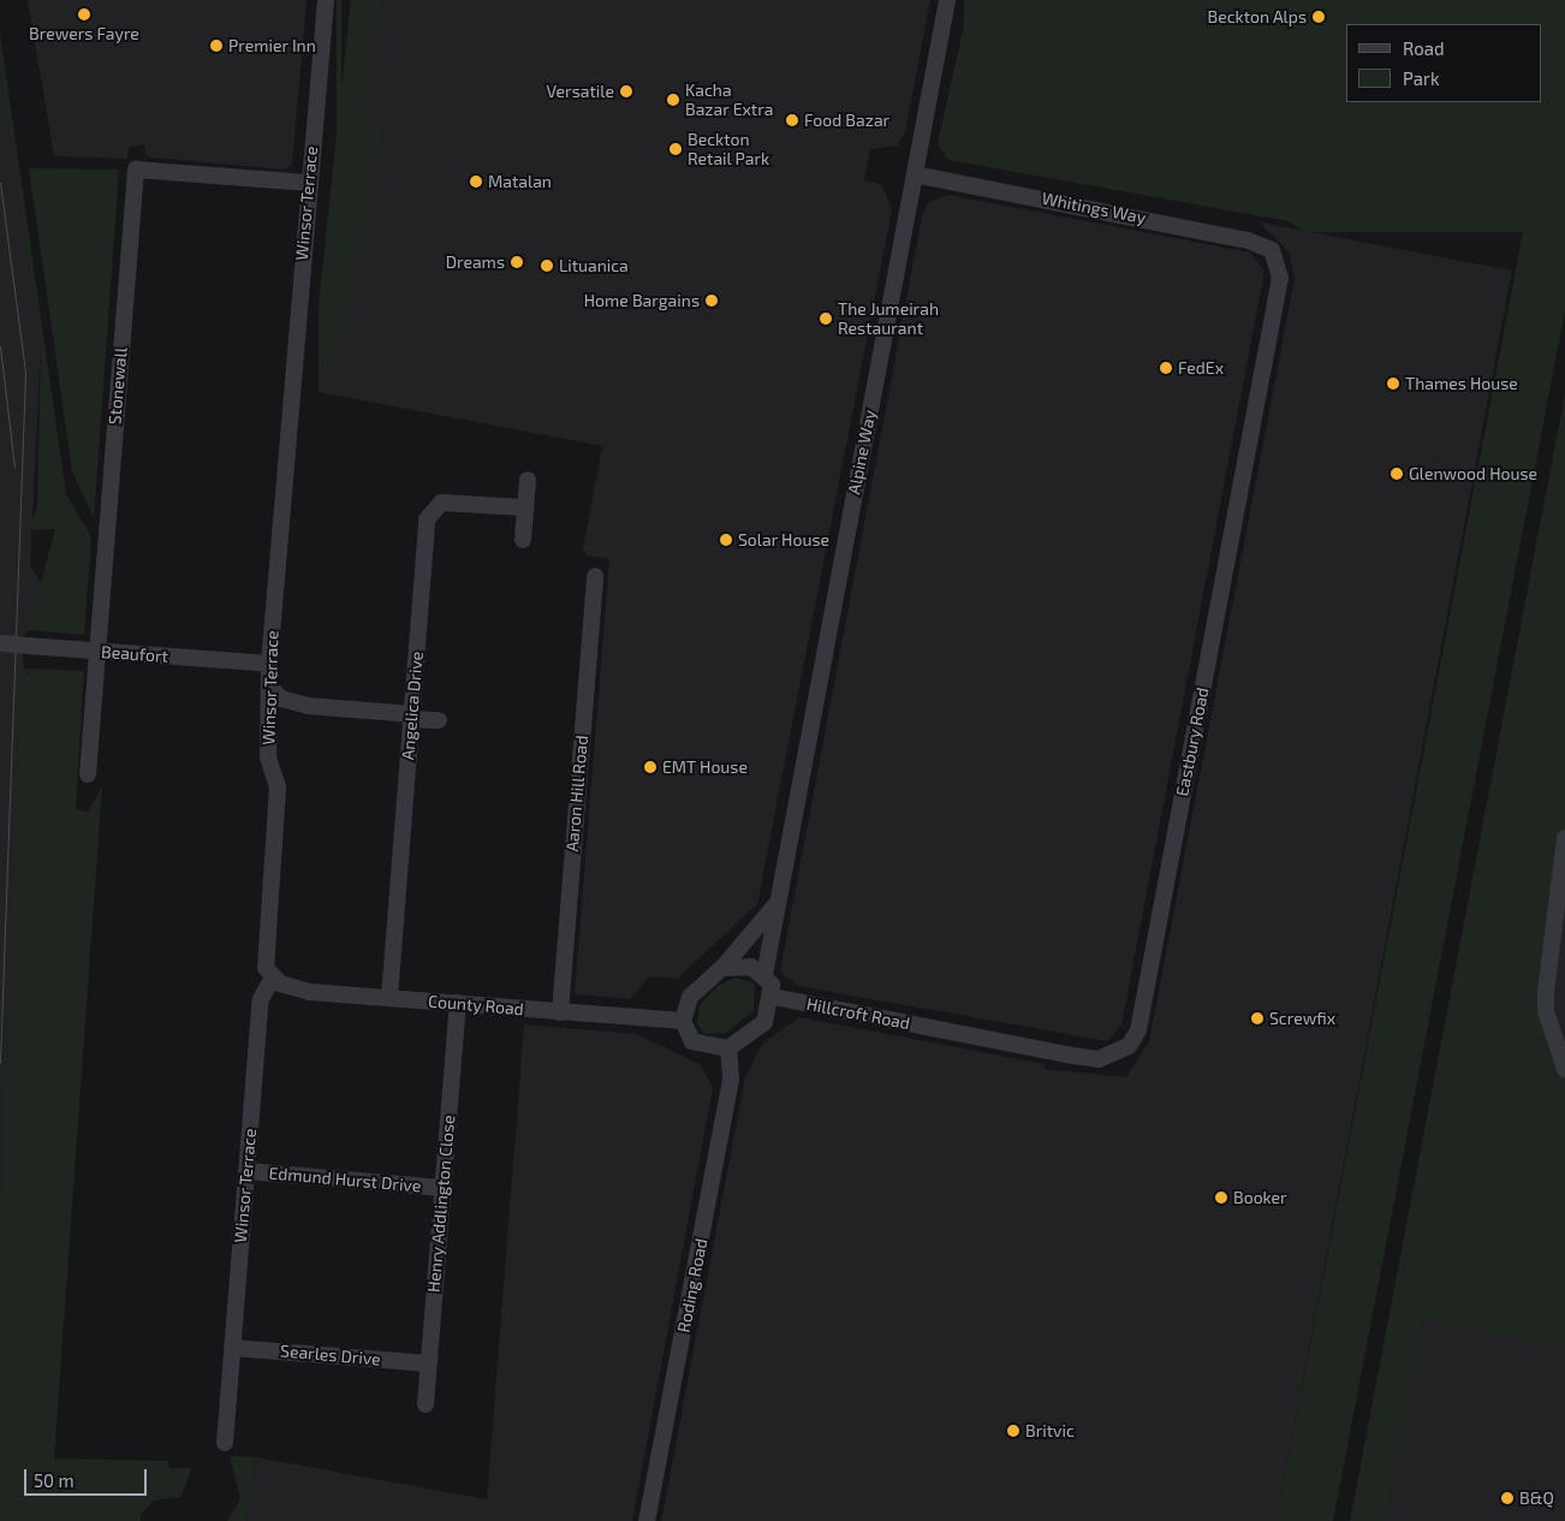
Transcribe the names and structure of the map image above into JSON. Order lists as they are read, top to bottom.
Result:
{
  "streets": {
    "street": [
      "Winsor Terrace",
      "Whitings Way",
      "Stonewall",
      "Alpine Way",
      "Beaufort",
      "Angelica Drive",
      "Eastbury Road",
      "Aaron Hill Road",
      "County Road",
      "Hillcroft Road",
      "Edmund Hurst Drive",
      "Henry Addlington Close",
      "Roding Road",
      "Searles Drive"
    ]
  },
  "crossings": [
    ["Winsor Terrace", "Stonewall"],
    ["Winsor Terrace", "Beaufort"],
    ["Winsor Terrace", "County Road"],
    ["Winsor Terrace", "Edmund Hurst Drive"],
    ["Winsor Terrace", "Searles Drive"],
    ["Whitings Way", "Alpine Way"],
    ["Whitings Way", "Eastbury Road"],
    ["Stonewall", "Beaufort"],
    ["Alpine Way", "County Road"],
    ["Alpine Way", "Hillcroft Road"],
    ["Alpine Way", "Roding Road"],
    ["Angelica Drive", "County Road"],
    ["Eastbury Road", "Hillcroft Road"],
    ["Aaron Hill Road", "County Road"],
    ["County Road", "Hillcroft Road"],
    ["County Road", "Henry Addlington Close"],
    ["County Road", "Roding Road"],
    ["Hillcroft Road", "Roding Road"],
    ["Edmund Hurst Drive", "Henry Addlington Close"],
    ["Henry Addlington Close", "Searles Drive"]
  ],
  "places": [
    "Brewers Fayre",
    "Beckton Alps",
    "Premier Inn",
    "Versatile",
    "Kacha Bazar Extra",
    "Food Bazar",
    "Beckton Retail Park",
    "Matalan",
    "Dreams",
    "Lituanica",
    "Home Bargains",
    "The Jumeirah Restaurant",
    "FedEx",
    "Thames House",
    "Glenwood House",
    "Solar House",
    "EMT House",
    "Screwfix",
    "Booker",
    "Britvic",
    "B&Q"
  ],
  "legend": ["Road", "Park"],
  "scale_bar": "50 m"
}
